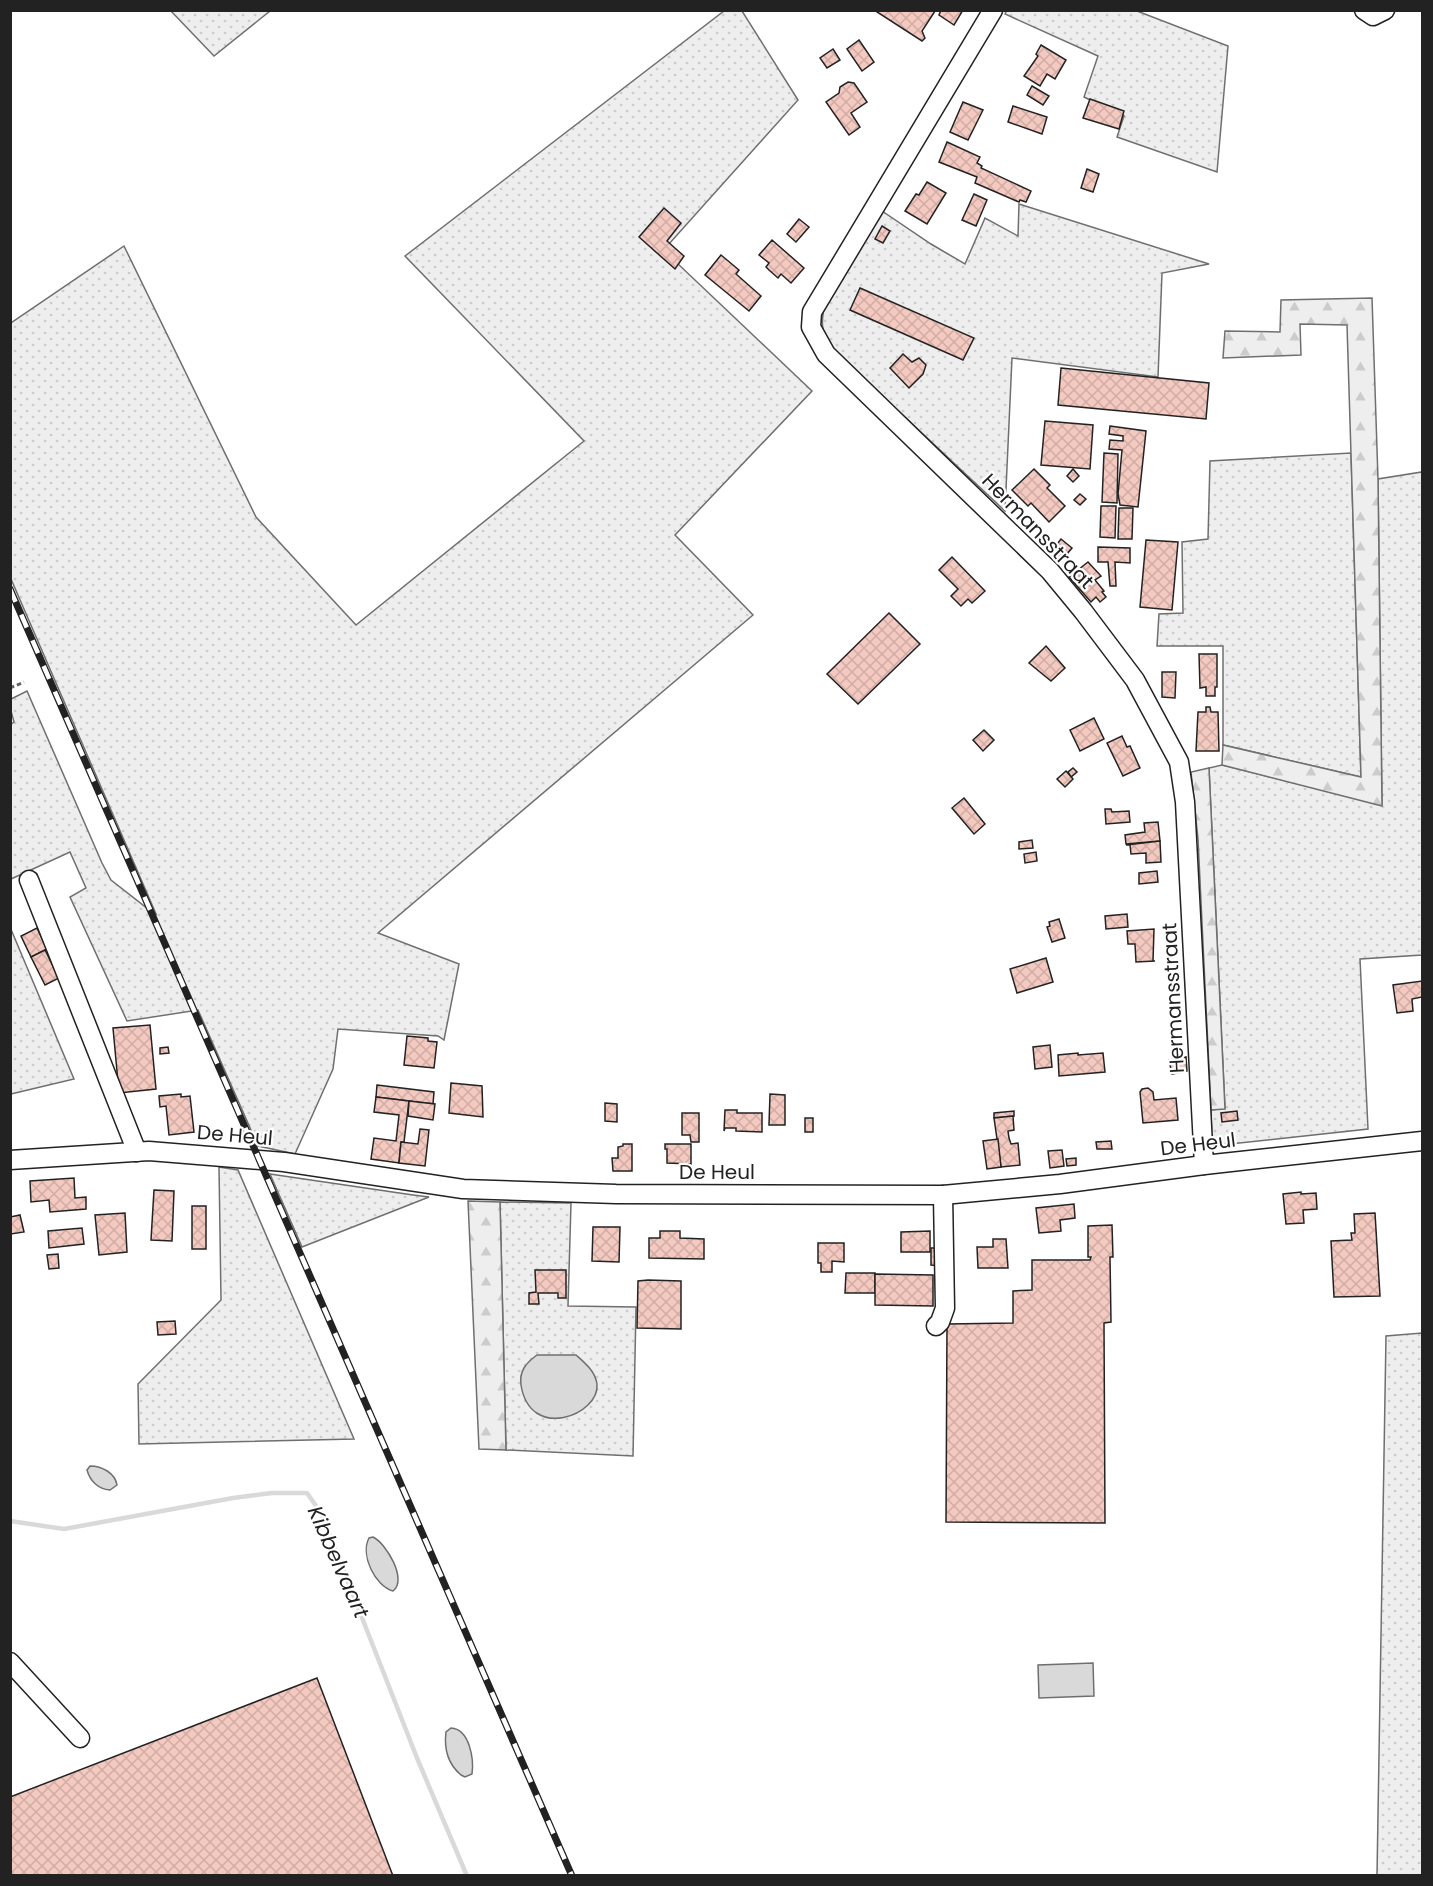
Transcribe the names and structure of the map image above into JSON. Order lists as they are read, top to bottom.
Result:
{
  "streets": {
    "street": ["Hermansstraat", "De Heul"]
  },
  "crossings": [
    ["Hermansstraat", "De Heul"]
  ],
  "water": ["Kibbelvaart"]
}
